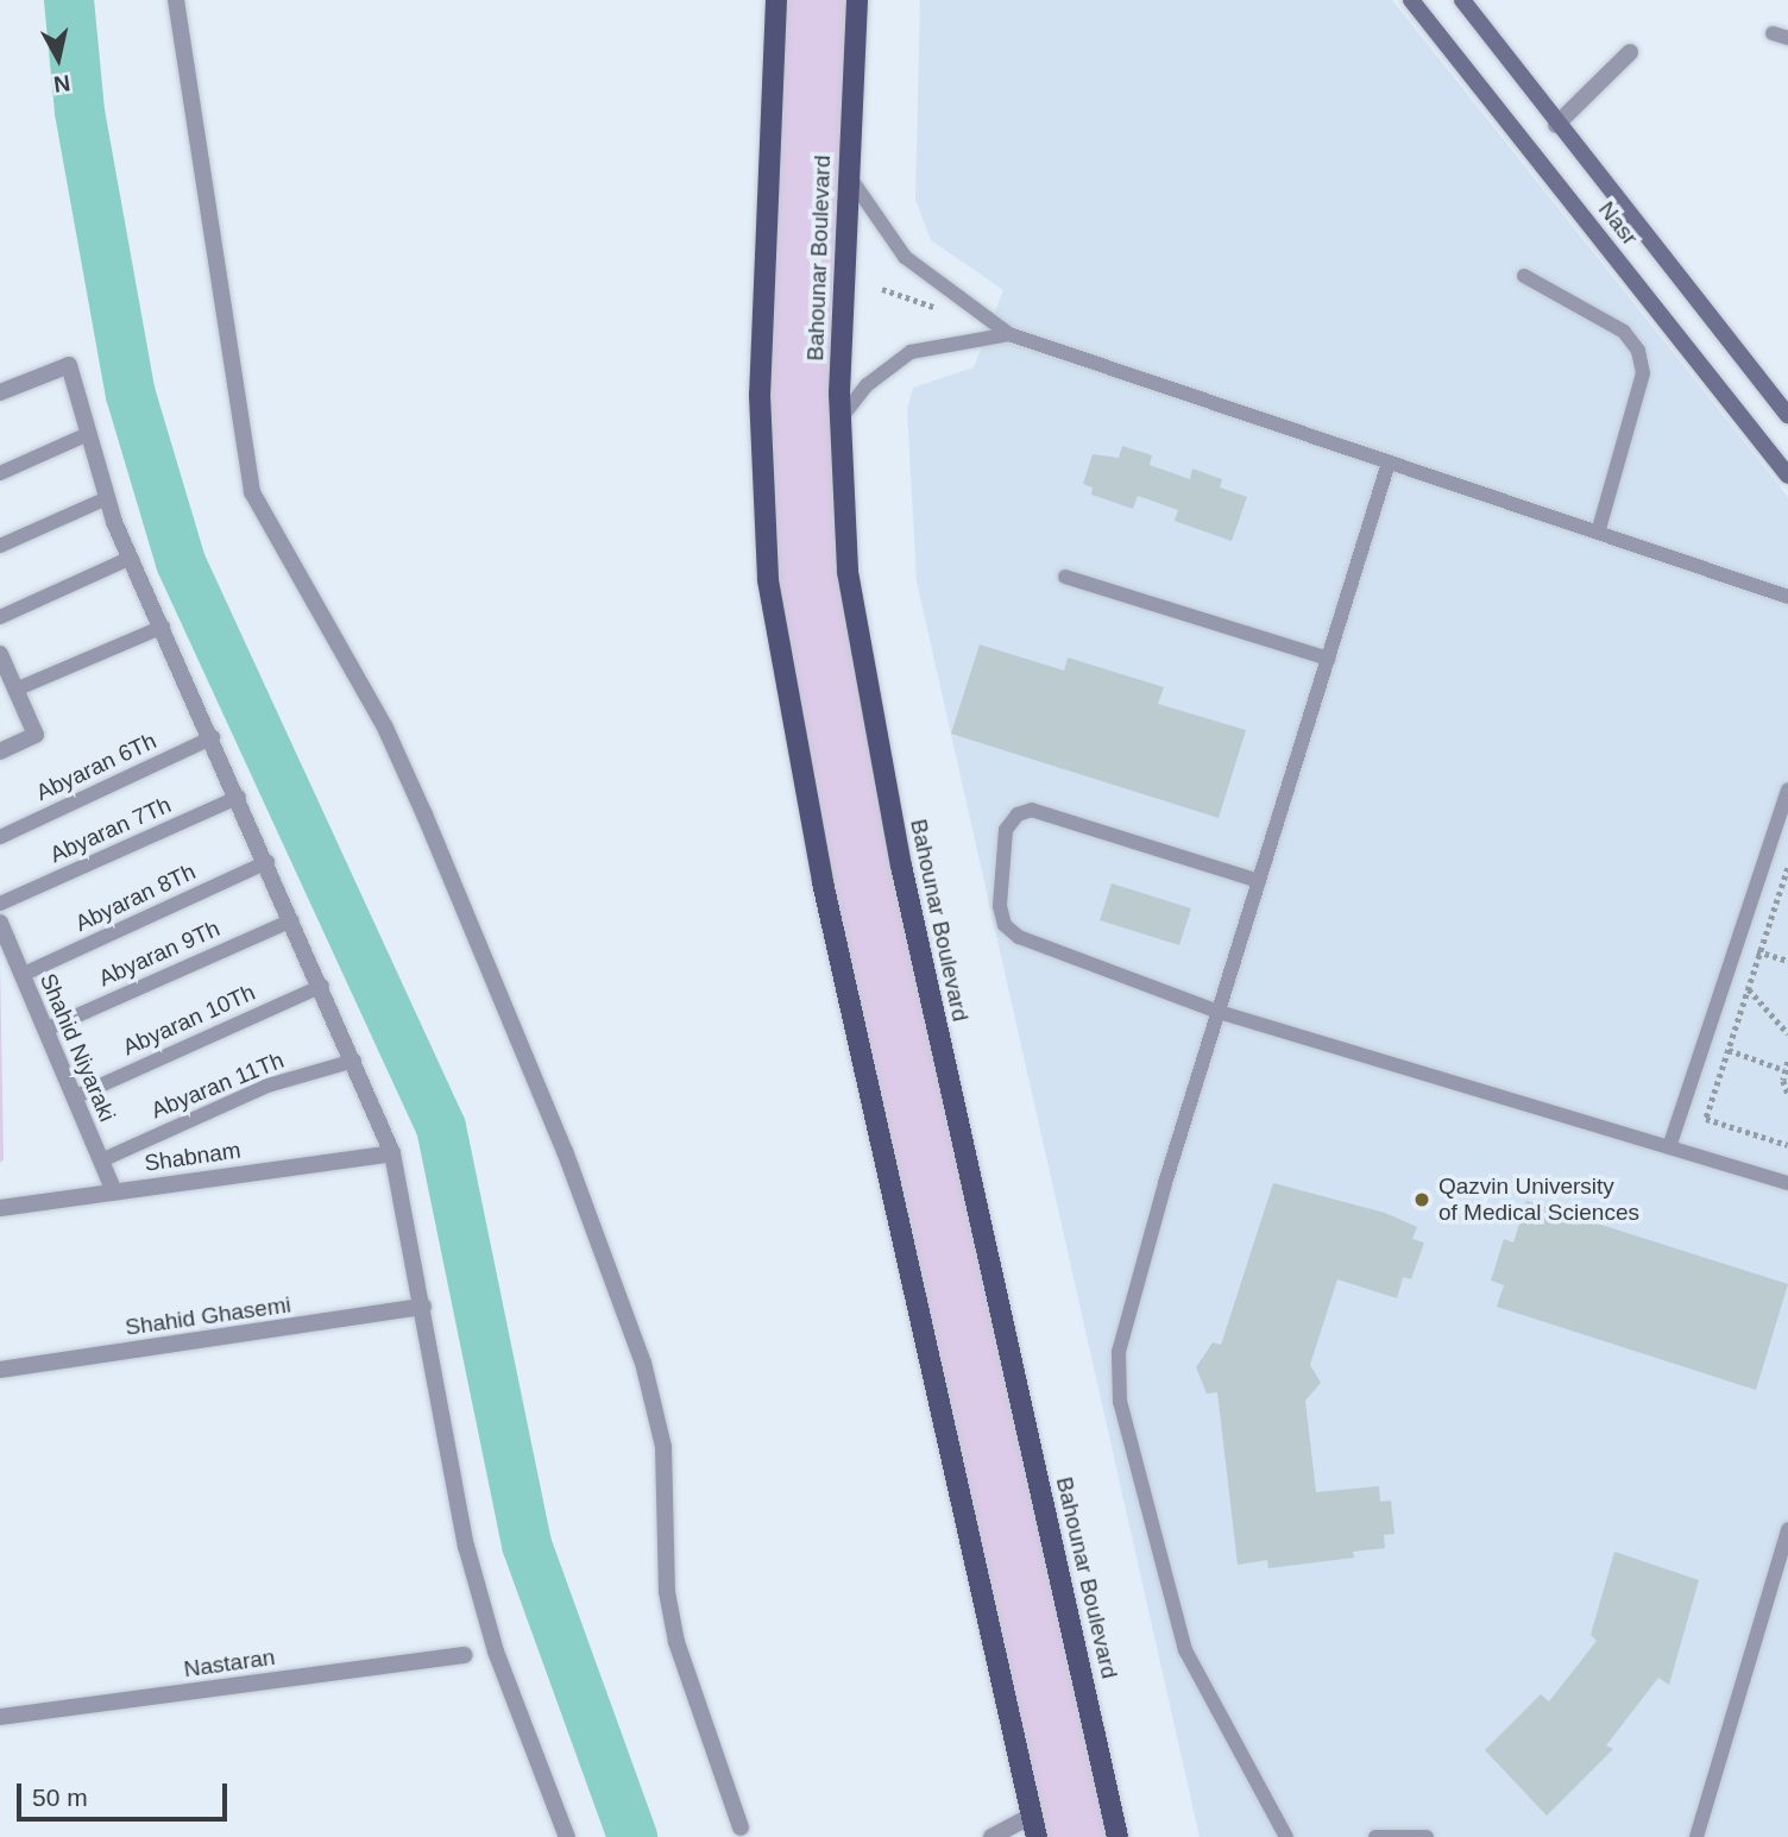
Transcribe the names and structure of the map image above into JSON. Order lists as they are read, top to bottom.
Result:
{
  "streets": {
    "main road": ["Bahounar Boulevard"],
    "street": [
      "Nasr",
      "Shahid Niyaraki",
      "Shabnam",
      "Shahid Ghasemi",
      "Nastaran"
    ],
    "lane": [
      "Abyaran 6Th",
      "Abyaran 7Th",
      "Abyaran 8Th",
      "Abyaran 9Th",
      "Abyaran 10Th",
      "Abyaran 11Th"
    ]
  },
  "crossings": [
    ["Abyaran 8Th", "Shahid Niyaraki"],
    ["Abyaran 9Th", "Shahid Niyaraki"],
    ["Abyaran 10Th", "Shahid Niyaraki"],
    ["Shahid Niyaraki", "Abyaran 11Th"],
    ["Shahid Niyaraki", "Shabnam"]
  ],
  "places": ["Qazvin University of Medical Sciences"],
  "scale_bar": "50 m",
  "north": "bottom"
}
